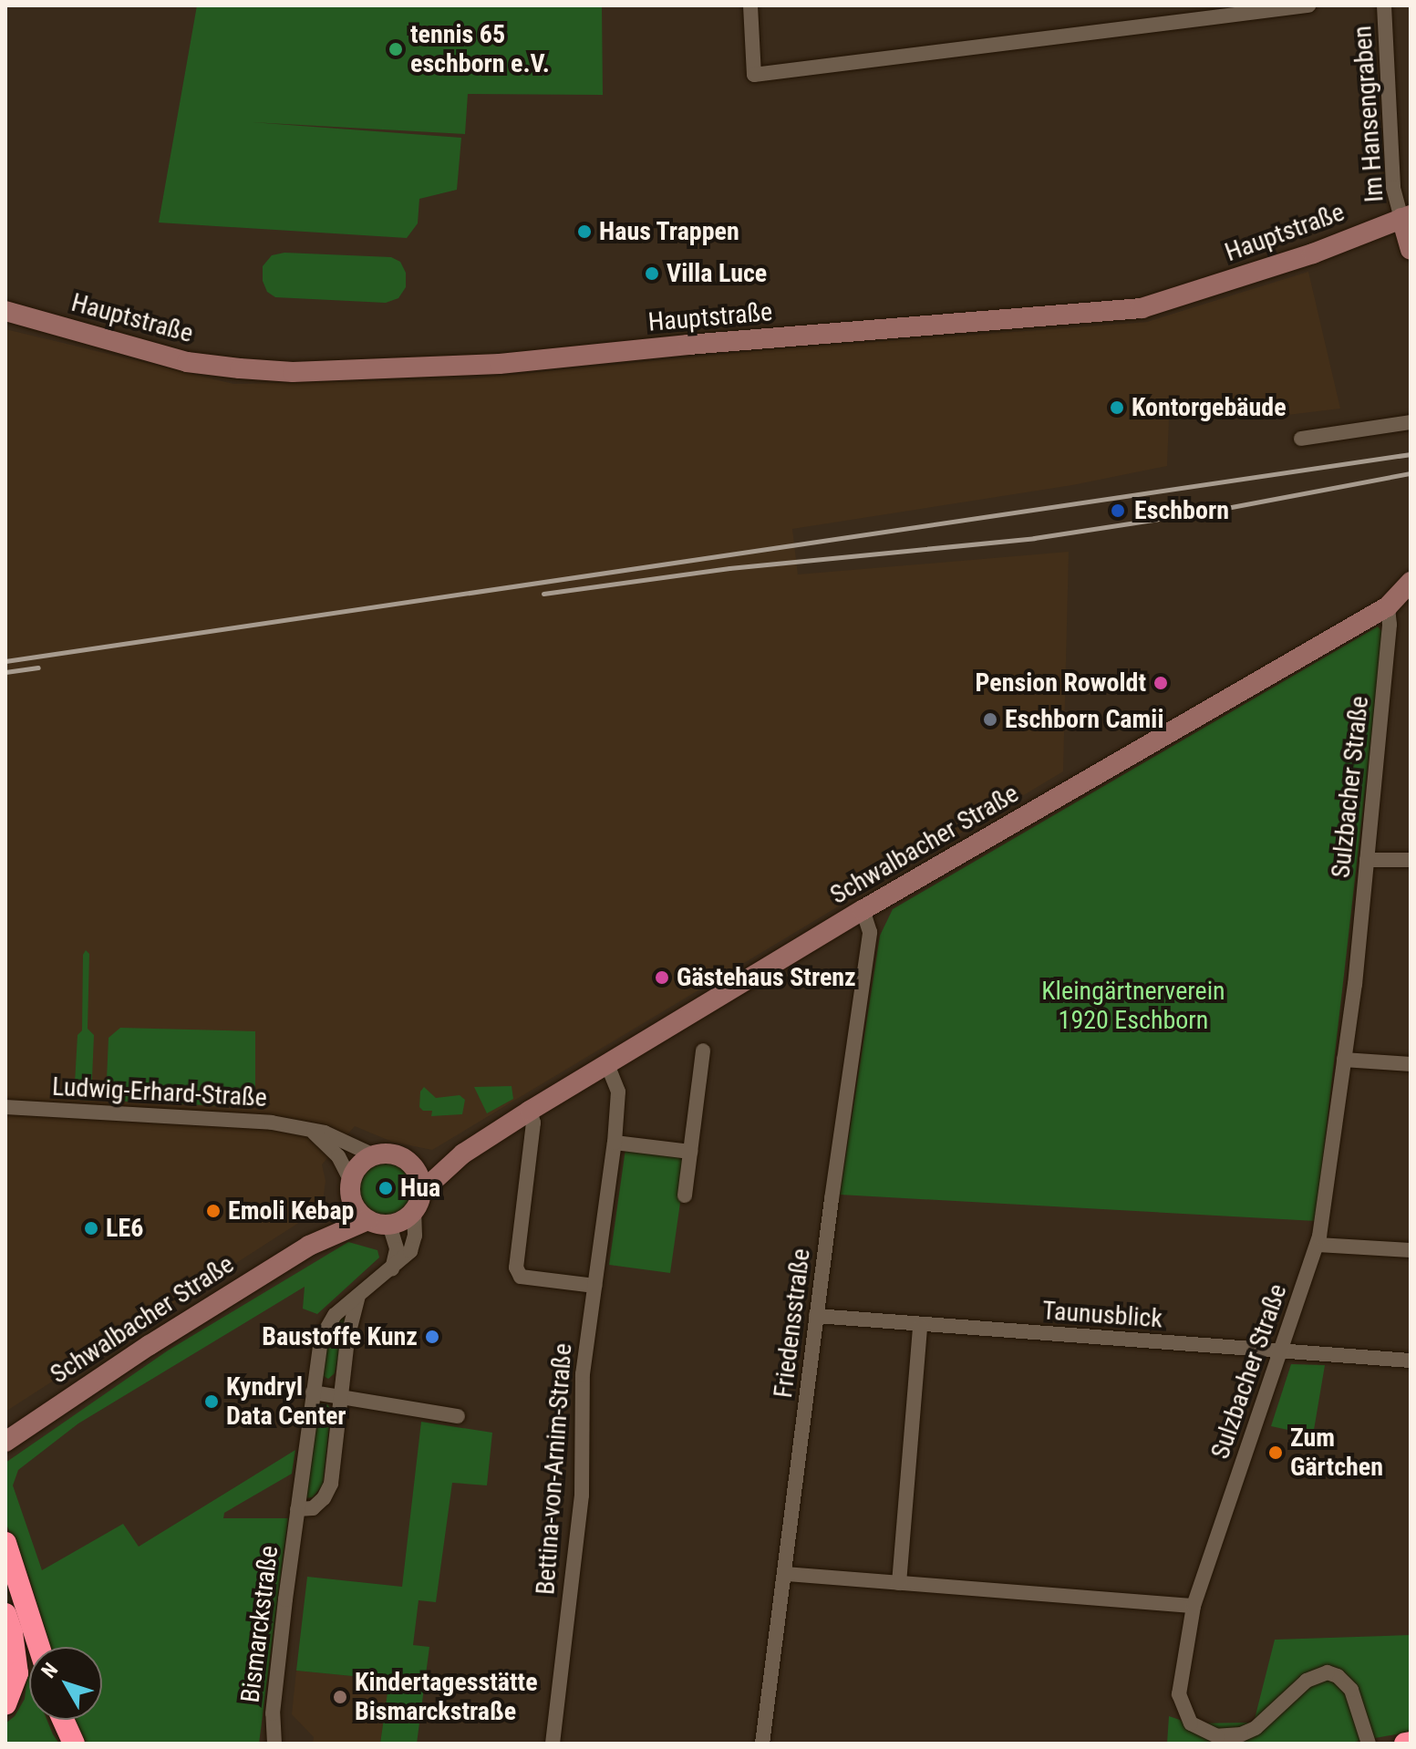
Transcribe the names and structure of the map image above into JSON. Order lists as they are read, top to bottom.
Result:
{
  "streets": {
    "street": [
      "Im Hansengraben",
      "Hauptstraße",
      "Sulzbacher Straße",
      "Schwalbacher Straße",
      "Ludwig-Erhard-Straße",
      "Taunusblick",
      "Friedensstraße",
      "Bettina-von-Arnim-Straße",
      "Bismarckstraße"
    ]
  },
  "crossings": [
    ["Im Hansengraben", "Hauptstraße"],
    ["Sulzbacher Straße", "Schwalbacher Straße"],
    ["Sulzbacher Straße", "Taunusblick"],
    ["Schwalbacher Straße", "Ludwig-Erhard-Straße"],
    ["Schwalbacher Straße", "Friedensstraße"],
    ["Schwalbacher Straße", "Bettina-von-Arnim-Straße"],
    ["Schwalbacher Straße", "Bismarckstraße"],
    ["Ludwig-Erhard-Straße", "Bismarckstraße"],
    ["Taunusblick", "Friedensstraße"]
  ],
  "parks": ["Kleingärtnerverein 1920 Eschborn"],
  "places": [
    "tennis 65 eschborn e.V.",
    "Haus Trappen",
    "Villa Luce",
    "Kontorgebäude",
    "Eschborn",
    "Pension Rowoldt",
    "Eschborn Camii",
    "Gästehaus Strenz",
    "Hua",
    "Emoli Kebap",
    "LE6",
    "Baustoffe Kunz",
    "Kyndryl Data Center",
    "Zum Gärtchen",
    "Kindertagesstätte Bismarckstraße"
  ],
  "north": "top left"
}
